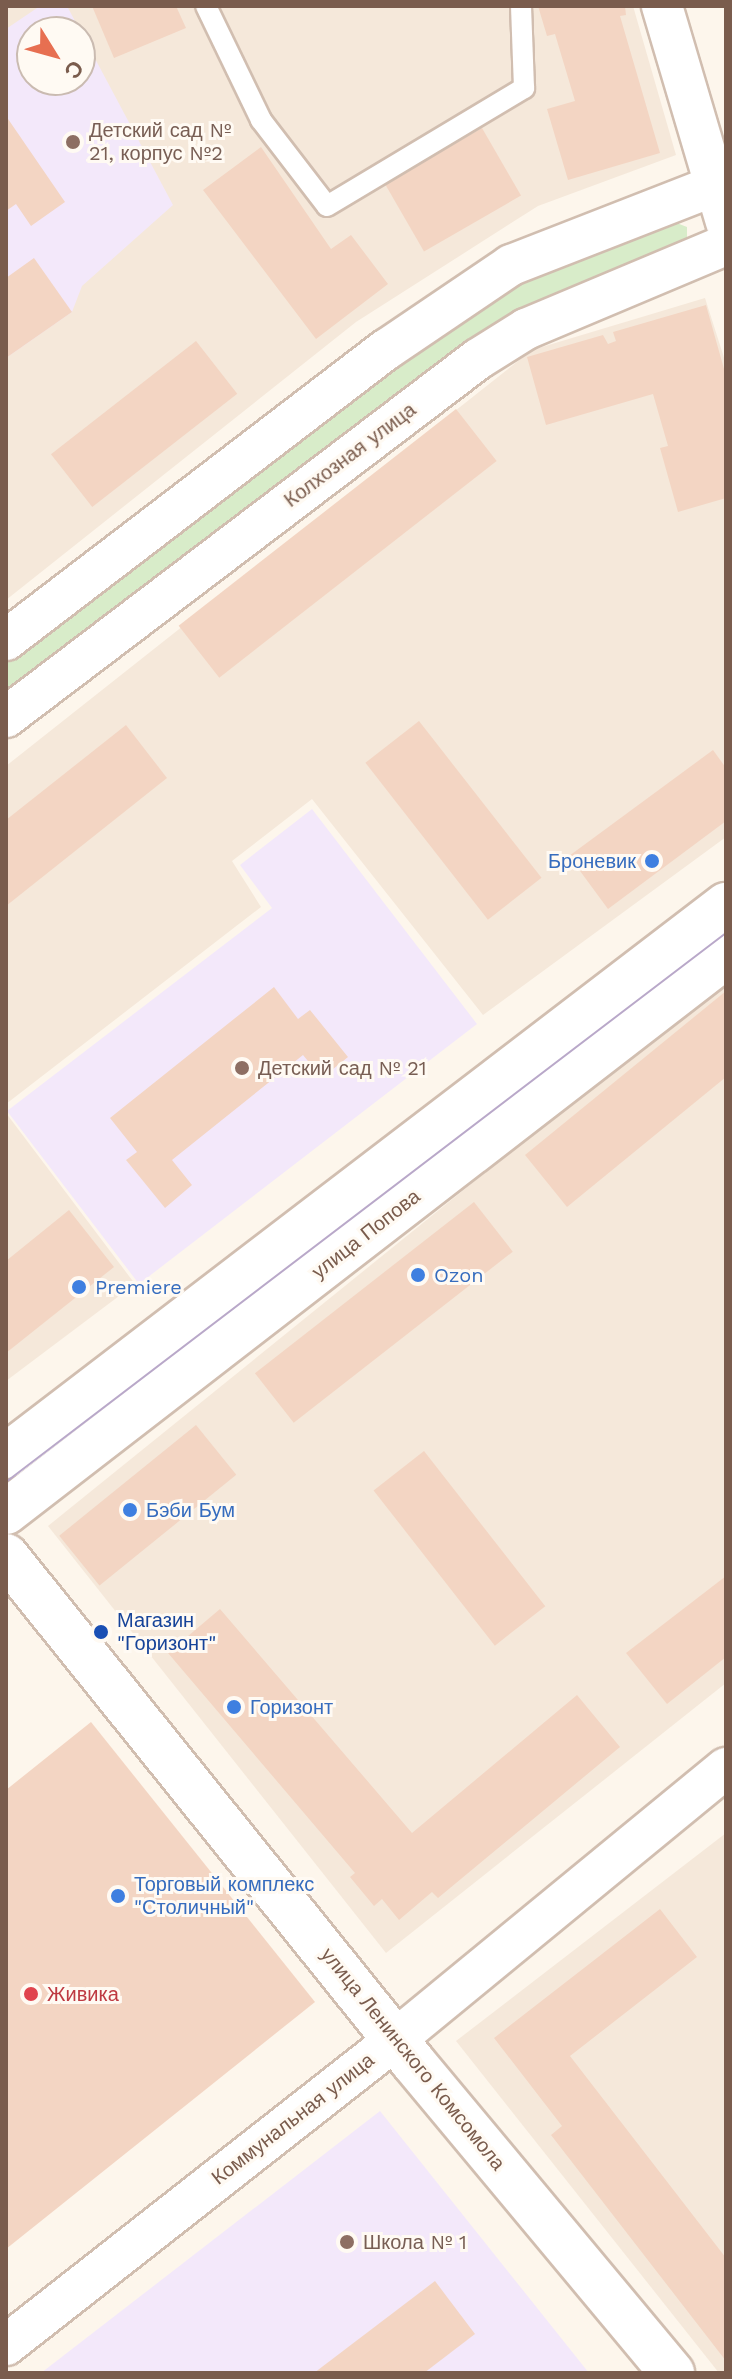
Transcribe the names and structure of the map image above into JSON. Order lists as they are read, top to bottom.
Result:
{
  "streets": {
    "street": [
      "Колхозная улица",
      "улица Попова",
      "улица Ленинского Комсомола",
      "Коммунальная улица"
    ]
  },
  "crossings": [
    ["улица Ленинского Комсомола", "Коммунальная улица"]
  ],
  "places": [
    "Детский сад № 21, корпус №2",
    "Броневик",
    "Детский сад № 21",
    "Ozon",
    "Premiere",
    "Бэби Бум",
    "Магазин \"Горизонт\"",
    "Горизонт",
    "Торговый комплекс \"Столичный\"",
    "Живика",
    "Школа № 1"
  ],
  "north": "bottom right"
}
